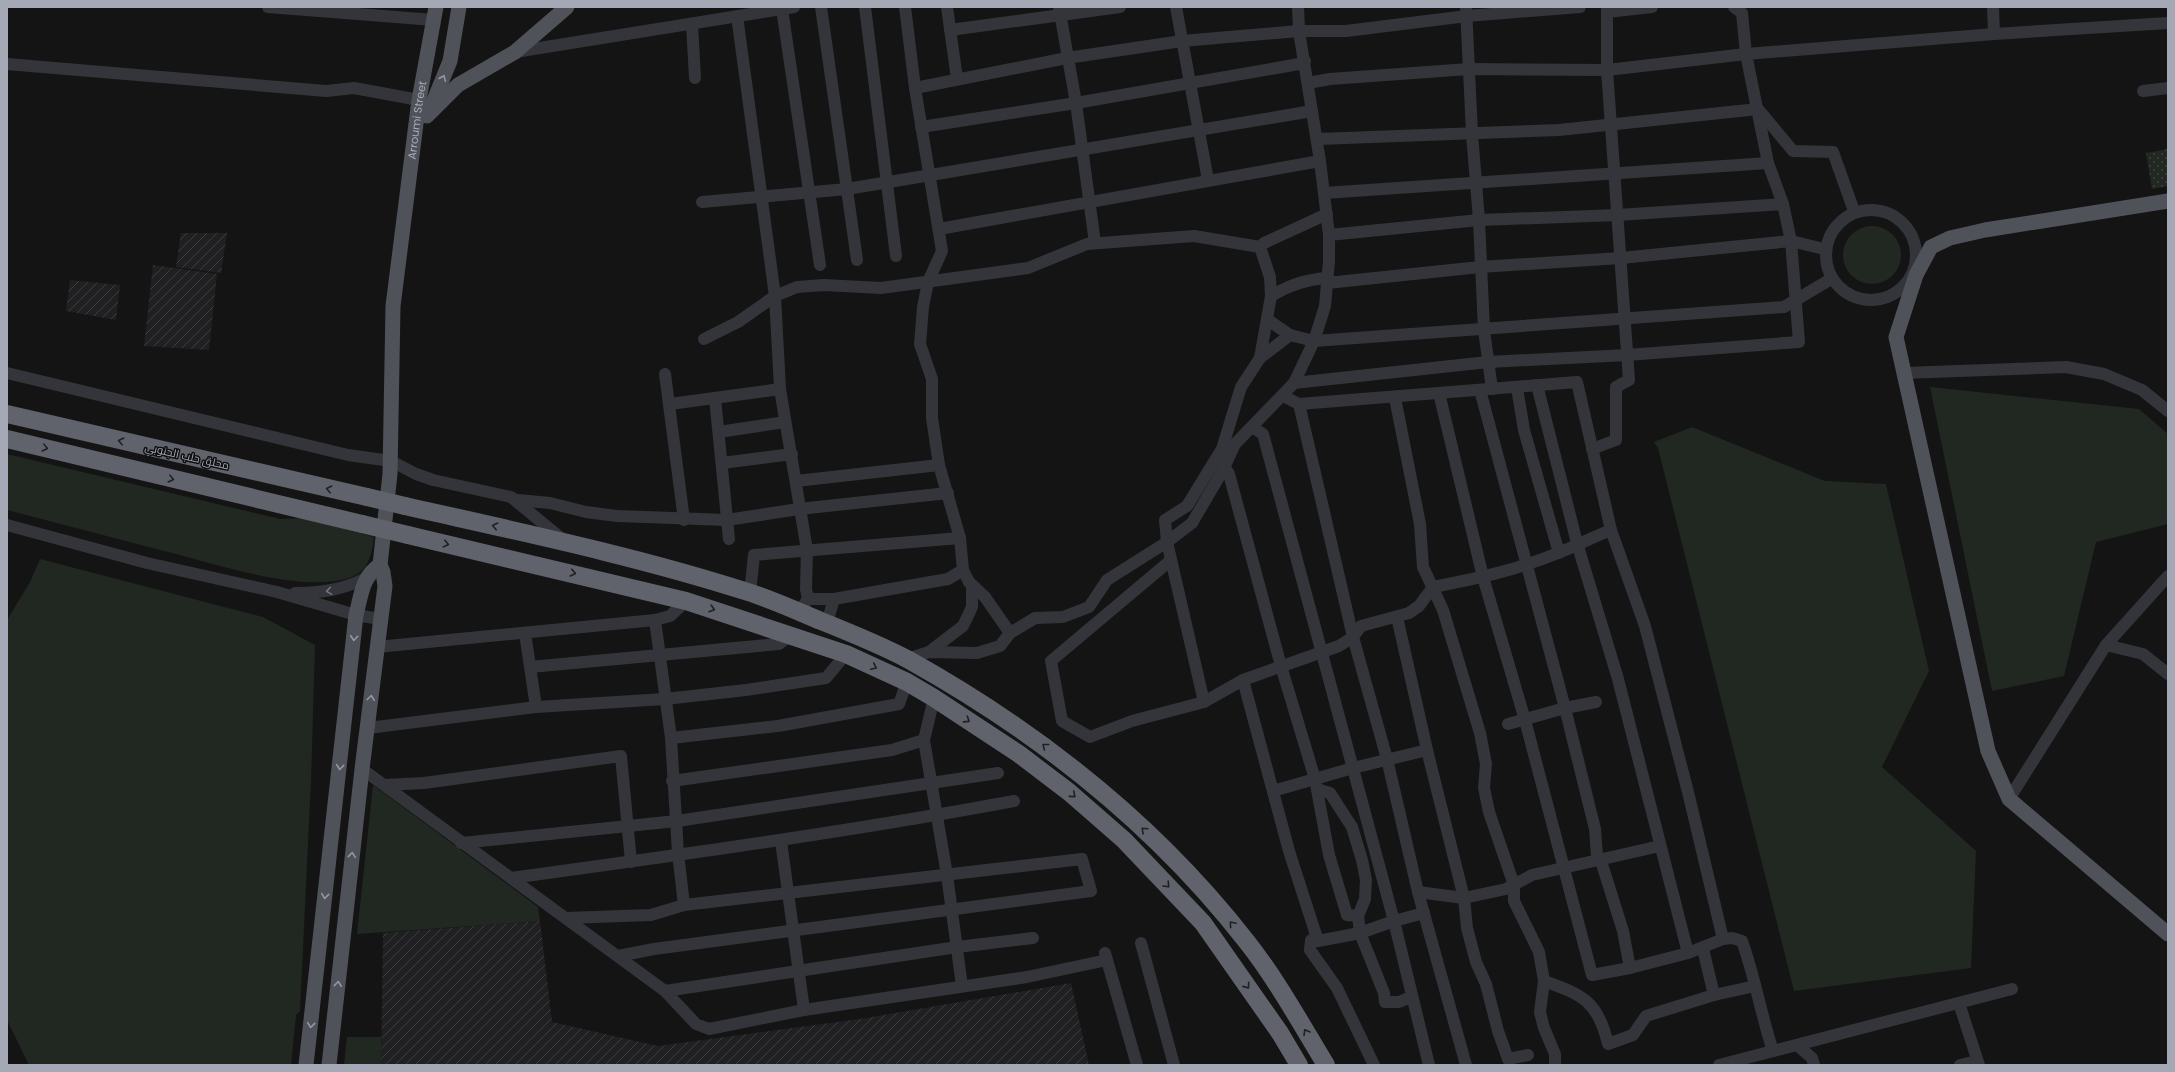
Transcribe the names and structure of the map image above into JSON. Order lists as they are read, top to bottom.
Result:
{
  "streets": {
    "highway": ["محلق حلب الجنوبي"],
    "main road": ["Arroumi Street"]
  }
}
